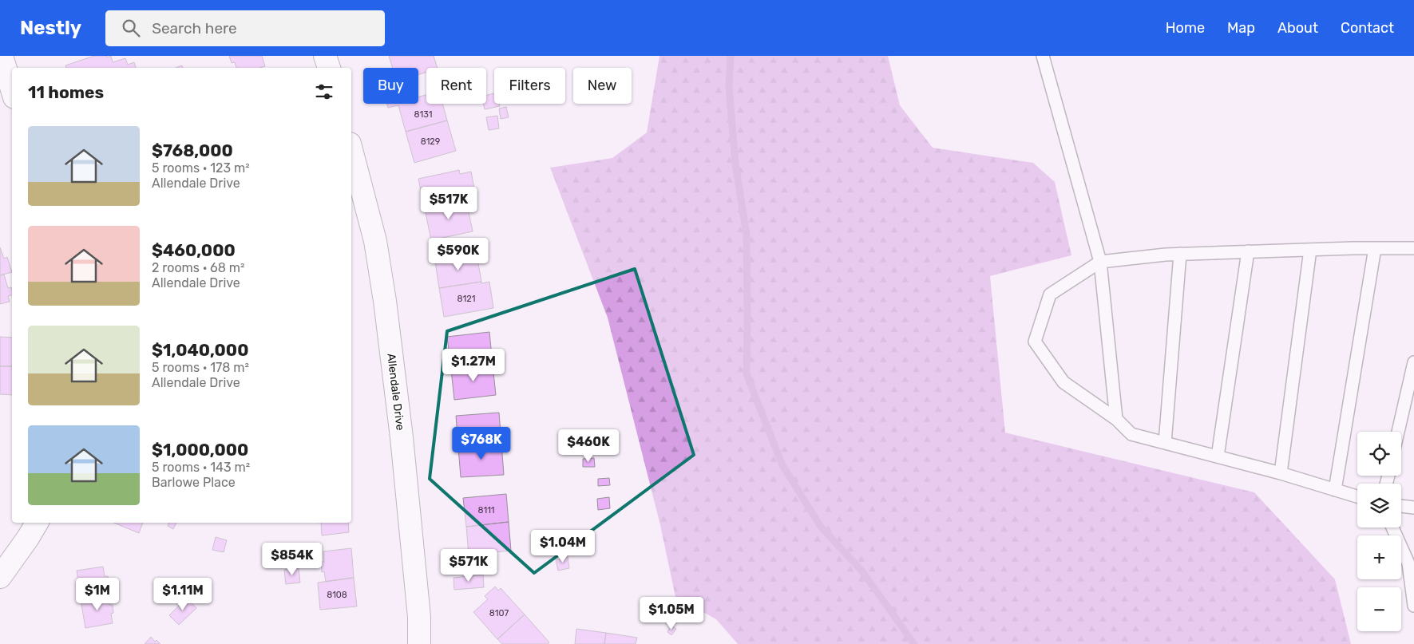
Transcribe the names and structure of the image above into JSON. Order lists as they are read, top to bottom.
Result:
{
  "streets": {
    "street": ["Allendale Drive"]
  },
  "house_numbers": [
    "8131",
    "8129",
    "8121",
    "8111",
    "8108",
    "8107"
  ],
  "page": {
    "header": "Nestly",
    "search": "Search here",
    "nav": [
      "Home",
      "Map",
      "About",
      "Contact"
    ],
    "chip": [
      "Buy",
      "Rent",
      "Filters",
      "New"
    ],
    "heading": "11 homes",
    "list": [
      {
        "name": "$768,000",
        "note": "5 rooms · 123 m² · Allendale Drive"
      },
      {
        "name": "$460,000",
        "note": "2 rooms · 68 m² · Allendale Drive"
      },
      {
        "name": "$1,040,000",
        "note": "5 rooms · 178 m² · Allendale Drive"
      },
      {
        "name": "$1,000,000",
        "note": "5 rooms · 143 m² · Barlowe Place"
      }
    ],
    "price": [
      "$517K",
      "$590K",
      "$1.27M",
      "$768K",
      "$460K",
      "$1.04M",
      "$854K",
      "$571K",
      "$1M",
      "$1.11M",
      "$1.05M"
    ],
    "map_buttons": ["+", "−"]
  }
}
